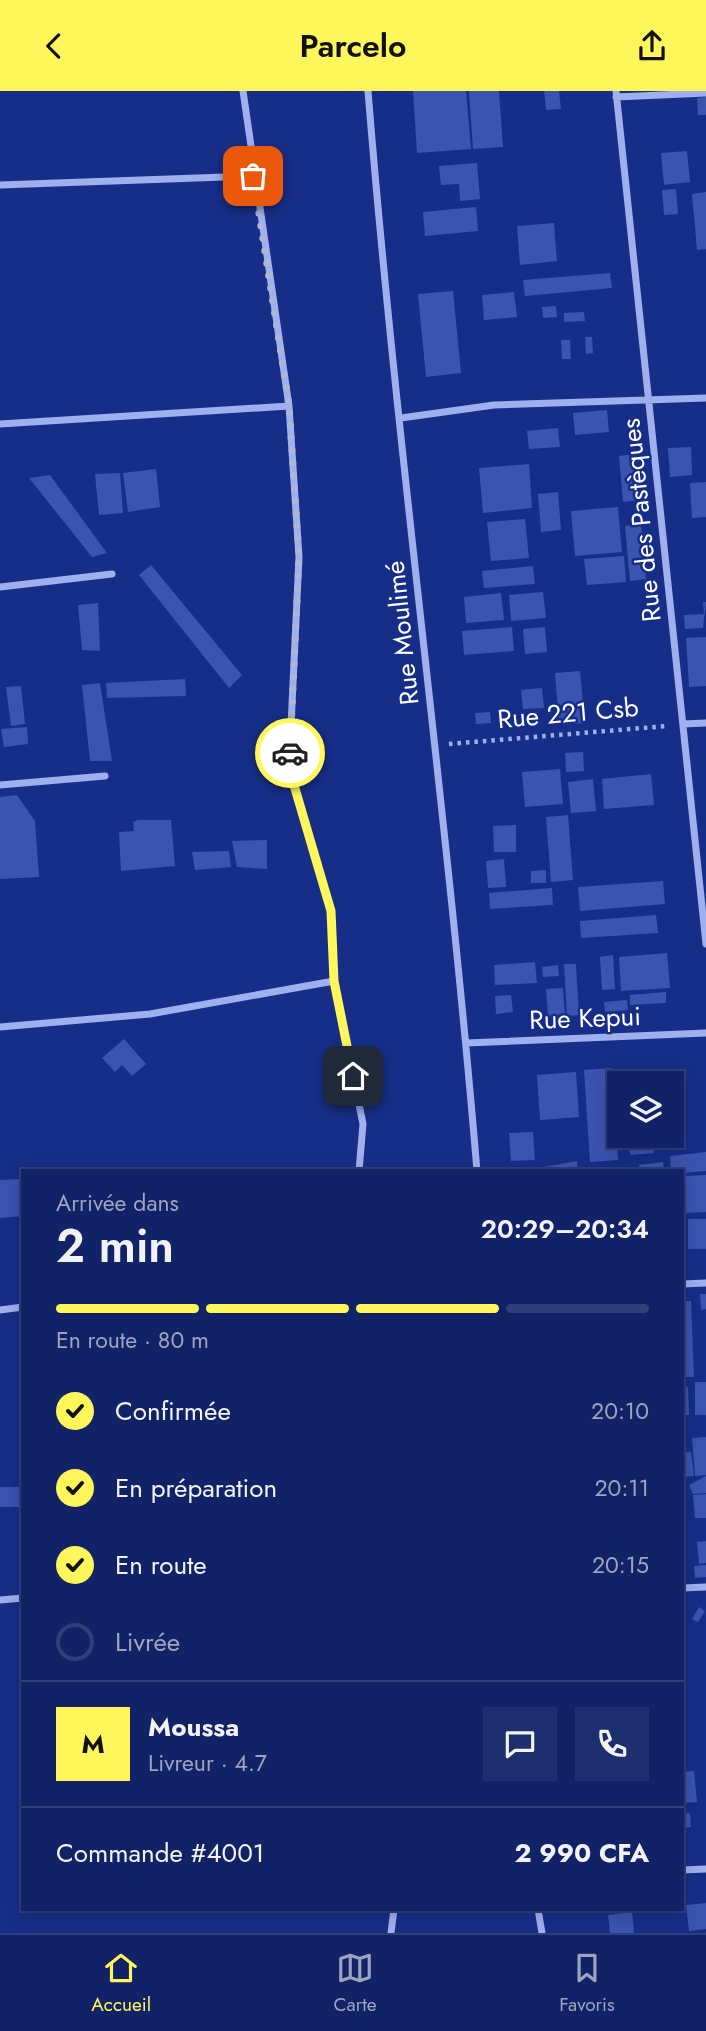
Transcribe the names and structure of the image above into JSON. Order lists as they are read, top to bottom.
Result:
{
  "streets": {
    "street": ["Rue des Pastèques", "Rue Moulimé", "Rue Kepui"],
    "path": ["Rue 221 Csb"]
  },
  "crossings": [
    ["Rue des Pastèques", "Rue 221 Csb"],
    ["Rue Moulimé", "Rue 221 Csb"],
    ["Rue Moulimé", "Rue Kepui"]
  ],
  "page": {
    "header": "Parcelo",
    "heading": ["2 min", "Arrivée dans", "20:29–20:34"],
    "panel": [
      "Moussa",
      "Livreur · 4.7",
      "Commande #4001",
      "2 990 CFA"
    ],
    "bar": "En route · 80 m",
    "list": [
      ["Confirmée", "20:10"],
      ["En préparation", "20:11"],
      ["En route", "20:15"],
      "Livrée"
    ],
    "round": "M",
    "tabs": ["Accueil", "Carte", "Favoris"]
  }
}
